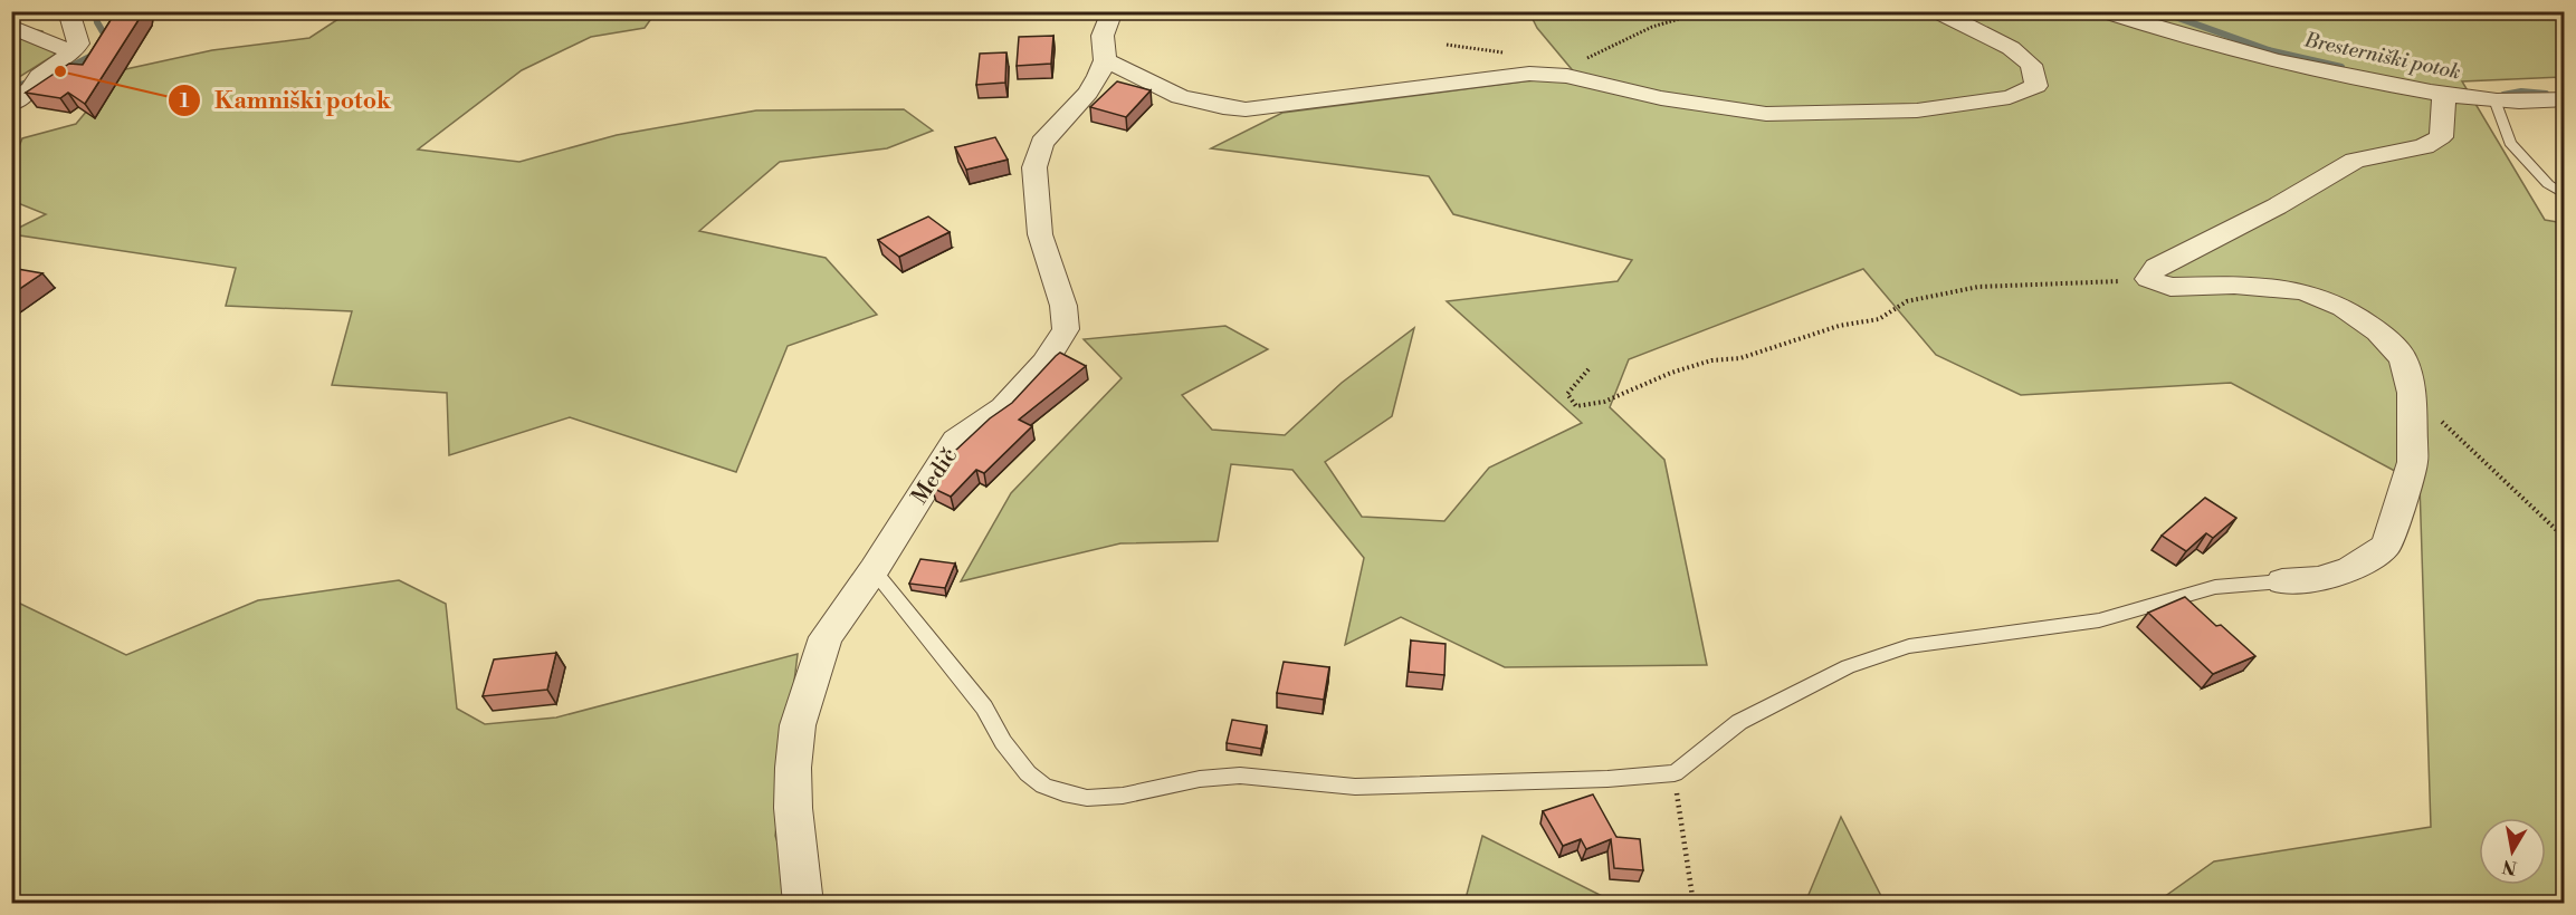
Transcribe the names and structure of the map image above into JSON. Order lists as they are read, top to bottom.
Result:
{
  "streets": {
    "street": ["Medič"]
  },
  "water": ["Bresterniški potok"],
  "places": ["Kamniški potok"],
  "north": "bottom"
}
